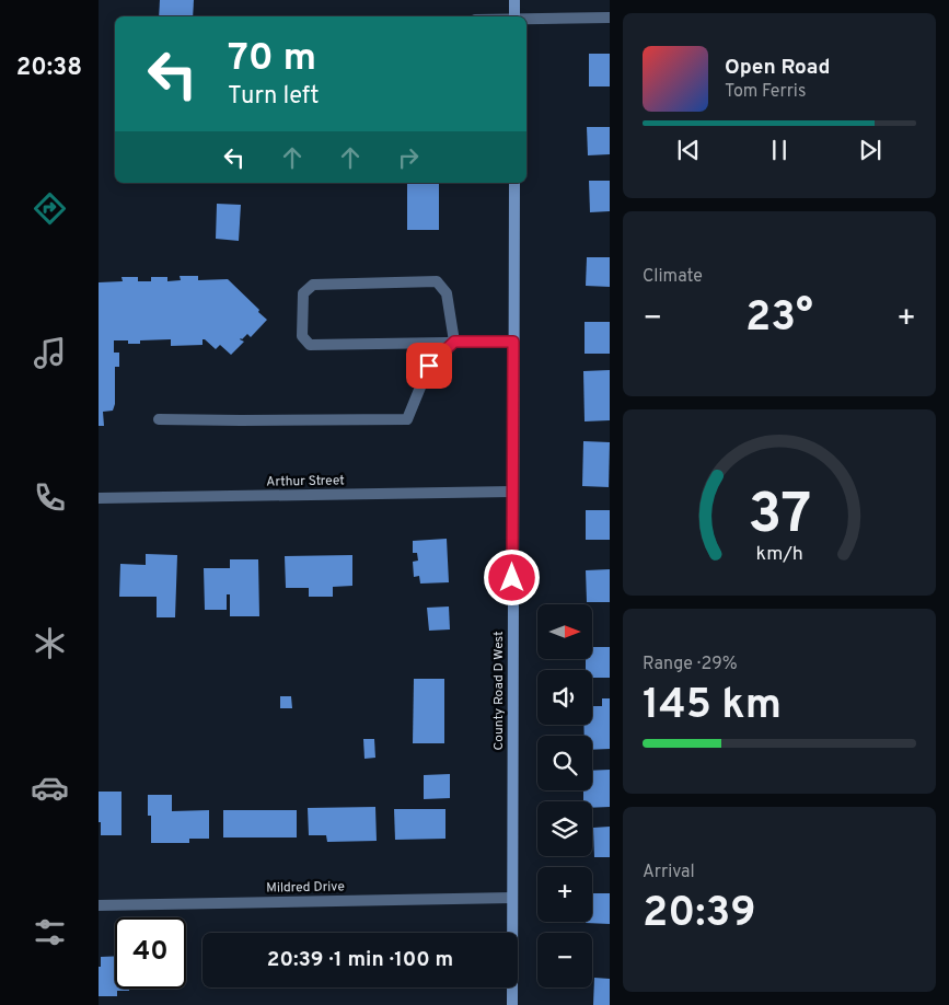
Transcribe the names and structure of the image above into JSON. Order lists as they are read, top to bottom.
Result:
{
  "streets": {
    "street": ["Arthur Street", "County Road D West", "Mildred Drive"]
  },
  "crossings": [
    ["Arthur Street", "County Road D West"],
    ["County Road D West", "Mildred Drive"]
  ],
  "north": "right",
  "page": {
    "tabs": "20:38",
    "turn": ["70 m", "Turn left"],
    "song": ["Open Road", "Tom Ferris"],
    "tile": [
      "Climate",
      ["Range · 29%", "145 km"],
      ["Arrival", "20:39"]
    ],
    "heat": ["−", "23°", "+"],
    "map_buttons": ["+", "−"],
    "limit": "40",
    "trip": "20:39 · 1 min · 100 m",
    "gauge": ["37", "km/h"]
  }
}
